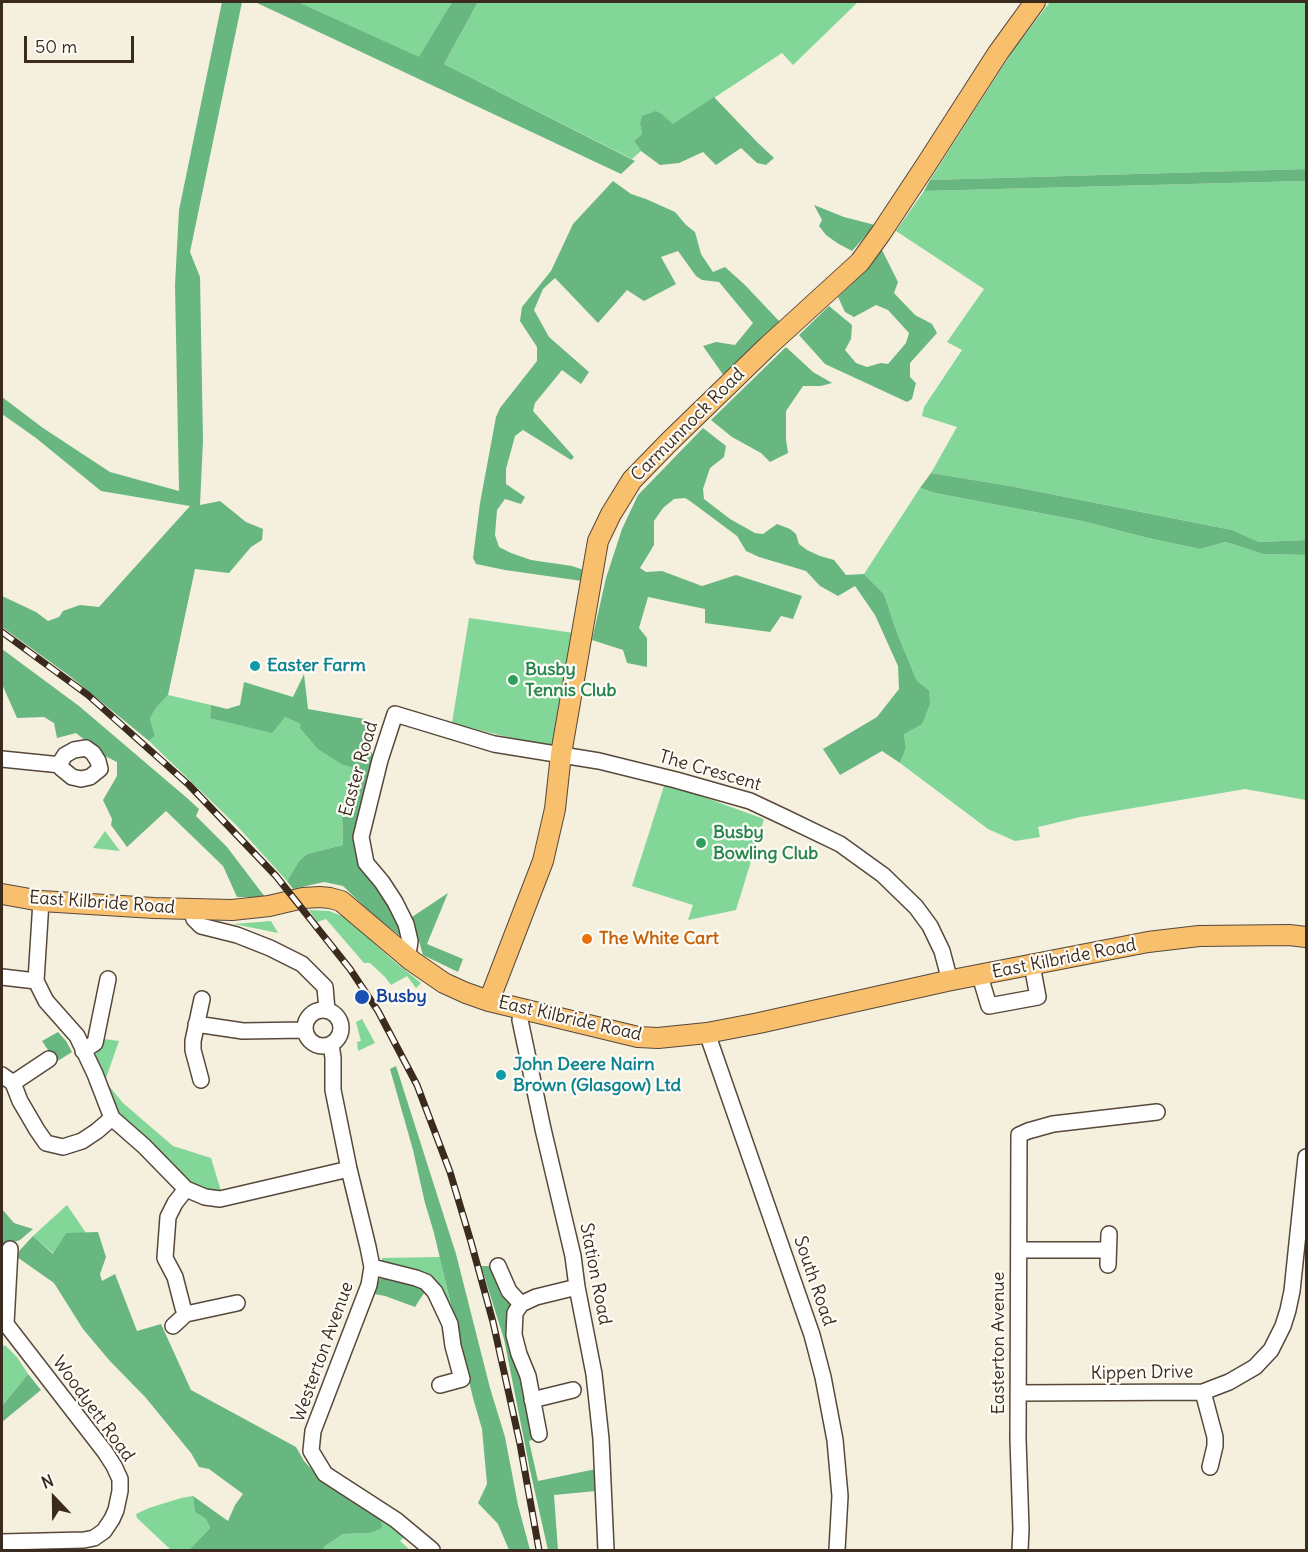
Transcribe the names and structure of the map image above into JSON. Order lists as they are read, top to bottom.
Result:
{
  "streets": {
    "main road": ["Carmunnock Road", "East Kilbride Road"],
    "street": [
      "Easter Road",
      "The Crescent",
      "Station Road",
      "South Road",
      "Easterton Avenue",
      "Westerton Avenue",
      "Kippen Drive",
      "Woodyett Road"
    ]
  },
  "crossings": [
    ["Carmunnock Road", "Easter Road"],
    ["Carmunnock Road", "The Crescent"],
    ["Carmunnock Road", "East Kilbride Road"],
    ["Easter Road", "The Crescent"],
    ["Easter Road", "East Kilbride Road"],
    ["The Crescent", "East Kilbride Road"],
    ["East Kilbride Road", "Station Road"],
    ["East Kilbride Road", "South Road"],
    ["Easterton Avenue", "Kippen Drive"]
  ],
  "places": [
    "Easter Farm",
    "Busby Tennis Club",
    "Busby Bowling Club",
    "The White Cart",
    "Busby",
    "John Deere Nairn Brown (Glasgow) Ltd"
  ],
  "scale_bar": "50 m",
  "north": "top"
}
